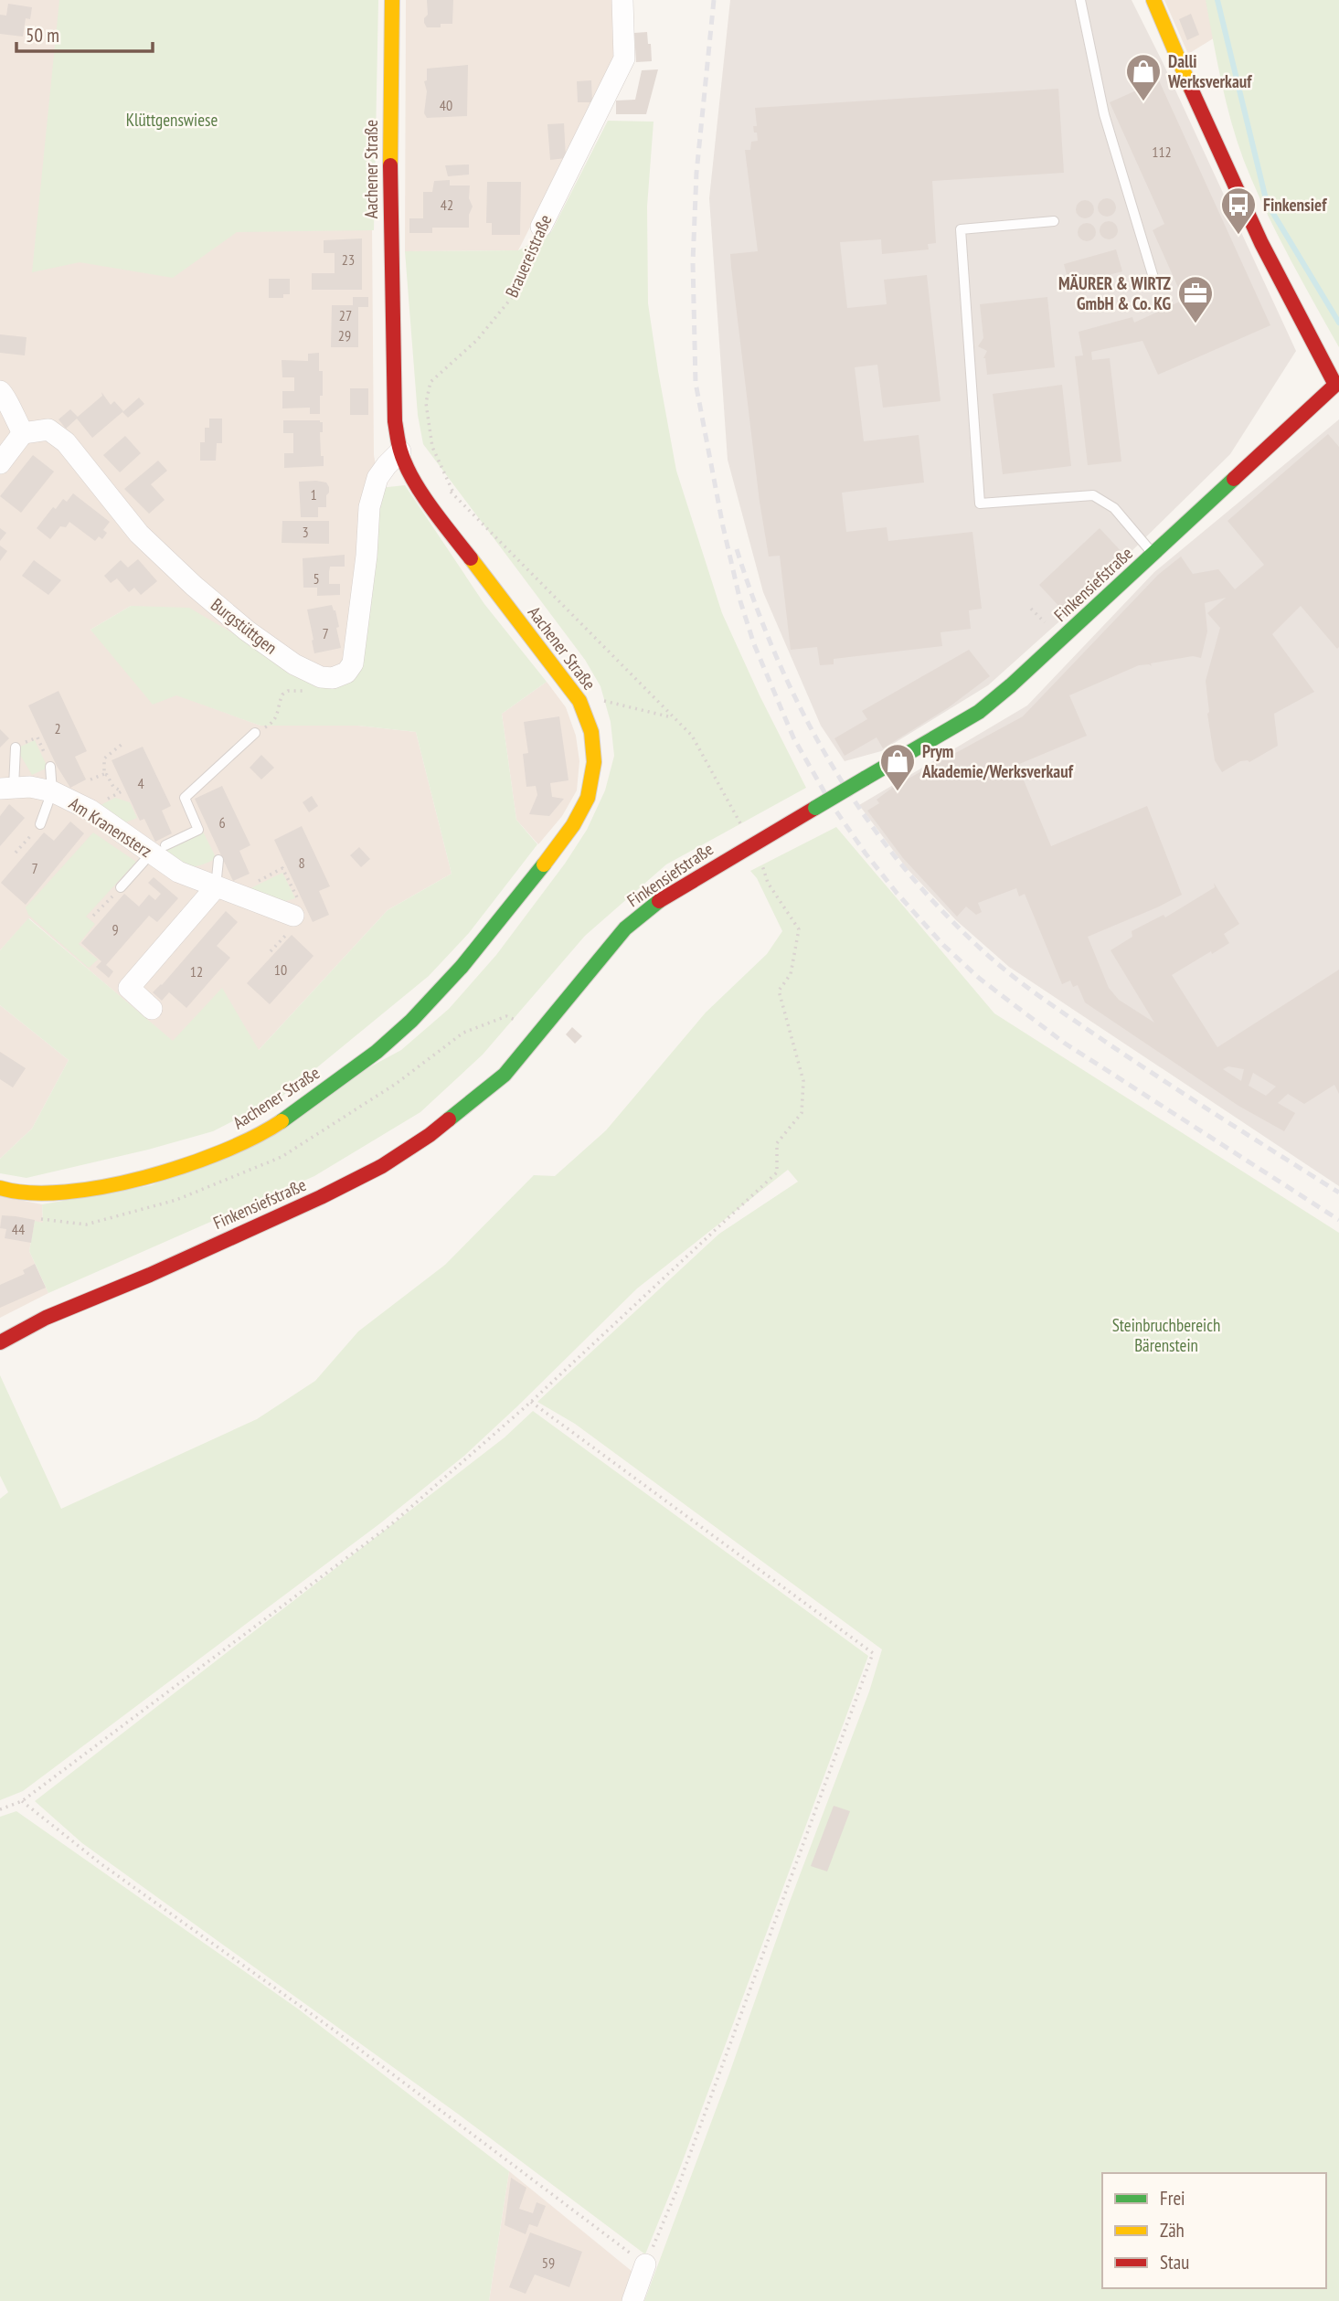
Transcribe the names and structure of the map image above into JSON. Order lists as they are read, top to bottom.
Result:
{
  "streets": {
    "main road": ["Aachener Straße", "Finkensiefstraße"],
    "street": ["Brauereistraße", "Burgstüttgen", "Am Kranensterz"]
  },
  "crossings": [
    ["Aachener Straße", "Burgstüttgen"]
  ],
  "parks": ["Klüttgenswiese", "Steinbruchbereich Bärenstein"],
  "places": {
    "shop": ["Dalli Werksverkauf", "Prym Akademie/Werksverkauf"],
    "bus stop": ["Finkensief"],
    "office": ["MÄURER & WIRTZ GmbH & Co. KG"]
  },
  "house_numbers": [
    "40",
    "112",
    "42",
    "23",
    "27",
    "29",
    "1",
    "3",
    "5",
    "7",
    "2",
    "4",
    "6",
    "8",
    "7",
    "9",
    "10",
    "12",
    "44",
    "59"
  ],
  "legend": ["Frei", "Zäh", "Stau"],
  "scale_bar": "50 m"
}
